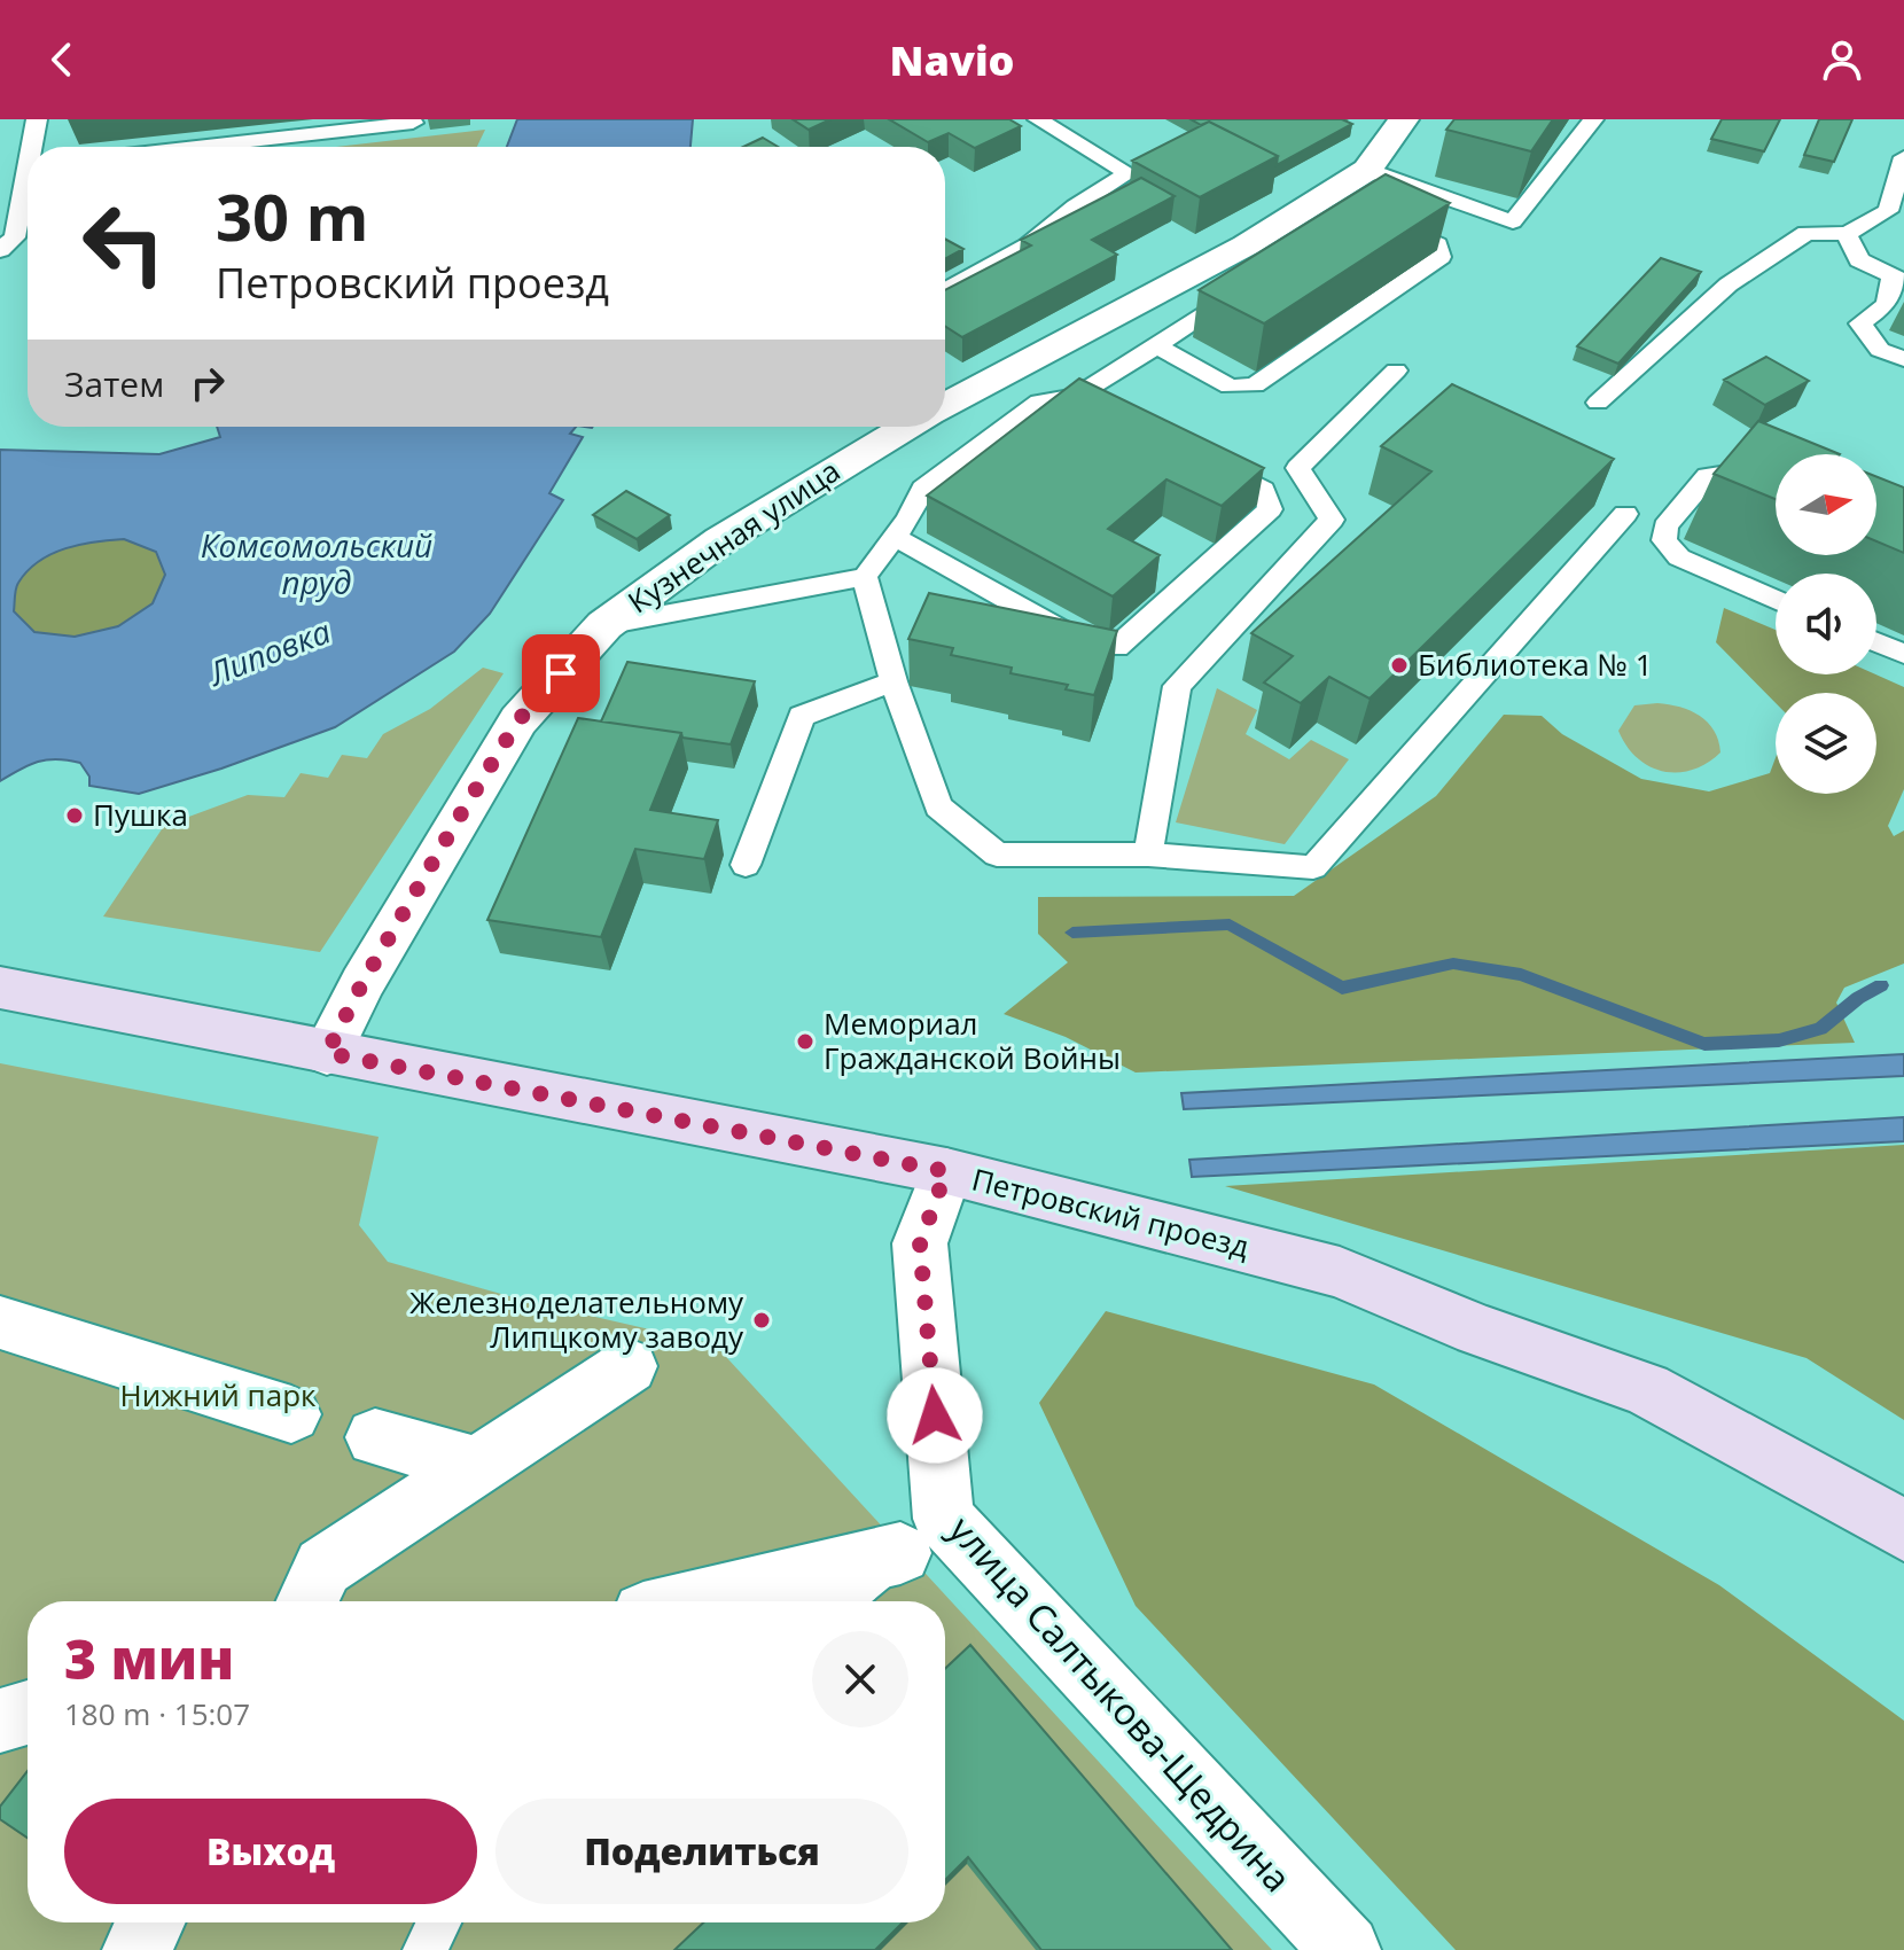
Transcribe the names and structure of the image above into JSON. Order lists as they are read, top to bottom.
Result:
{
  "streets": {
    "street": ["Кузнечная улица", "Петровский проезд", "улица Салтыкова-Щедрина"]
  },
  "crossings": [
    ["Кузнечная улица", "Петровский проезд"],
    ["Петровский проезд", "улица Салтыкова-Щедрина"]
  ],
  "water": ["Комсомольский пруд", "Липовка"],
  "parks": ["Нижний парк"],
  "places": [
    "Библиотека № 1",
    "Пушка",
    "Мемориал Гражданской Войны",
    "Железноделательному Липцкому заводу"
  ],
  "north": "right",
  "page": {
    "header": "Navio",
    "turn": ["30 m", "Петровский проезд"],
    "then": "Затем",
    "heading": ["3 мин", "180 m · 15:07"],
    "buttons": ["Выход", "Поделиться"]
  }
}
